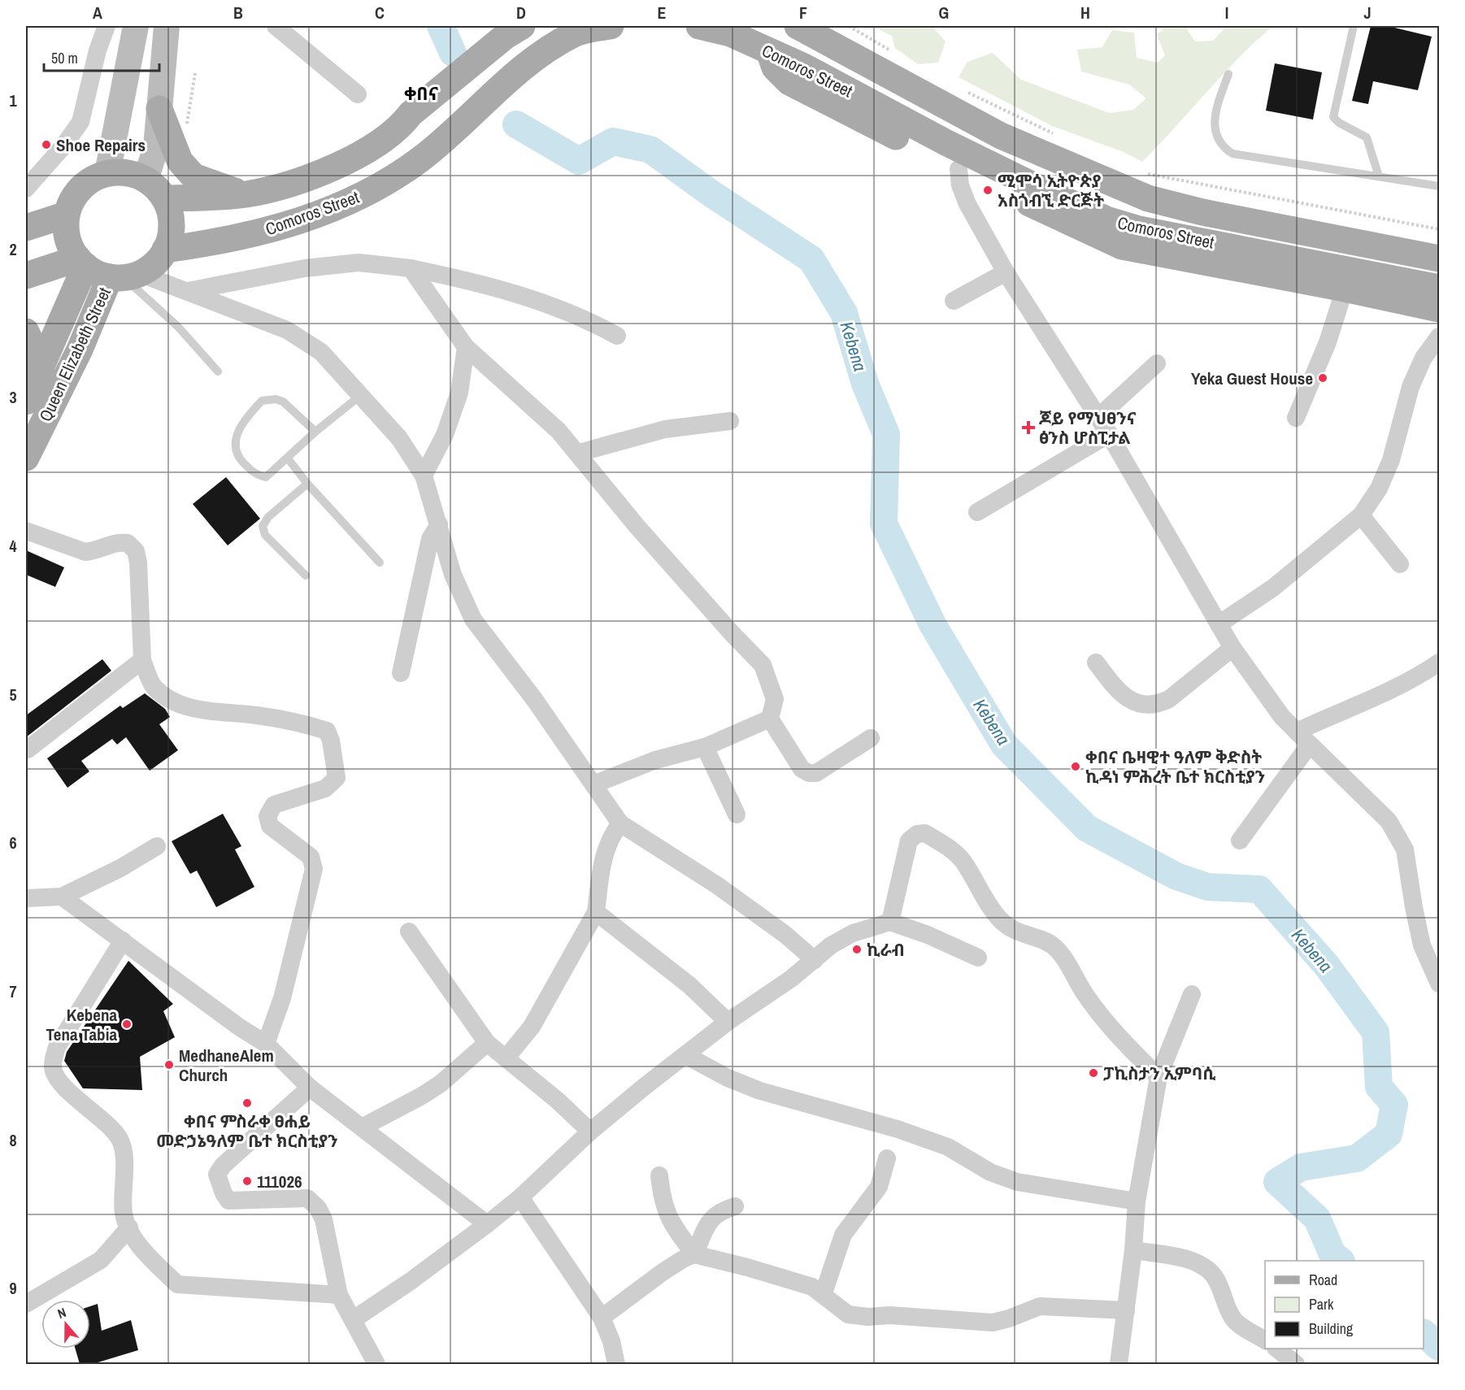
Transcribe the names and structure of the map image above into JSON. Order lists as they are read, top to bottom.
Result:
{
  "streets": {
    "main road": ["Comoros Street", "Queen Elizabeth Street"]
  },
  "crossings": [
    ["Comoros Street", "Queen Elizabeth Street"]
  ],
  "districts": ["ቀበና"],
  "water": ["Kebena"],
  "places": {
    "other": [
      "Shoe Repairs",
      "ሚሞሳ ኢትዮጵያ አስጎብኚ ድርጅት",
      "Yeka Guest House",
      "ቀበና ቤዛዊተ ዓለም ቅድስት ኪዳነ ምሕረት ቤተ ክርስቲያን",
      "ኪራብ",
      "Kebena Tena Tabia",
      "MedhaneAlem Church",
      "ፓኪስታን ኢምባሲ",
      "ቀበና ምስራቀ ፀሐይ መድኃኔዓለም ቤተ ክርስቲያን",
      "111026"
    ],
    "health": ["ጆይ የማህፀንና ፅንስ ሆስፒታል"]
  },
  "legend": ["Road", "Park", "Building"],
  "scale_bar": "50 m",
  "north": "top",
  "grid": {
    "columns": [
      "A",
      "B",
      "C",
      "D",
      "E",
      "F",
      "G",
      "H",
      "I",
      "J"
    ],
    "rows": [
      "1",
      "2",
      "3",
      "4",
      "5",
      "6",
      "7",
      "8",
      "9"
    ]
  }
}
